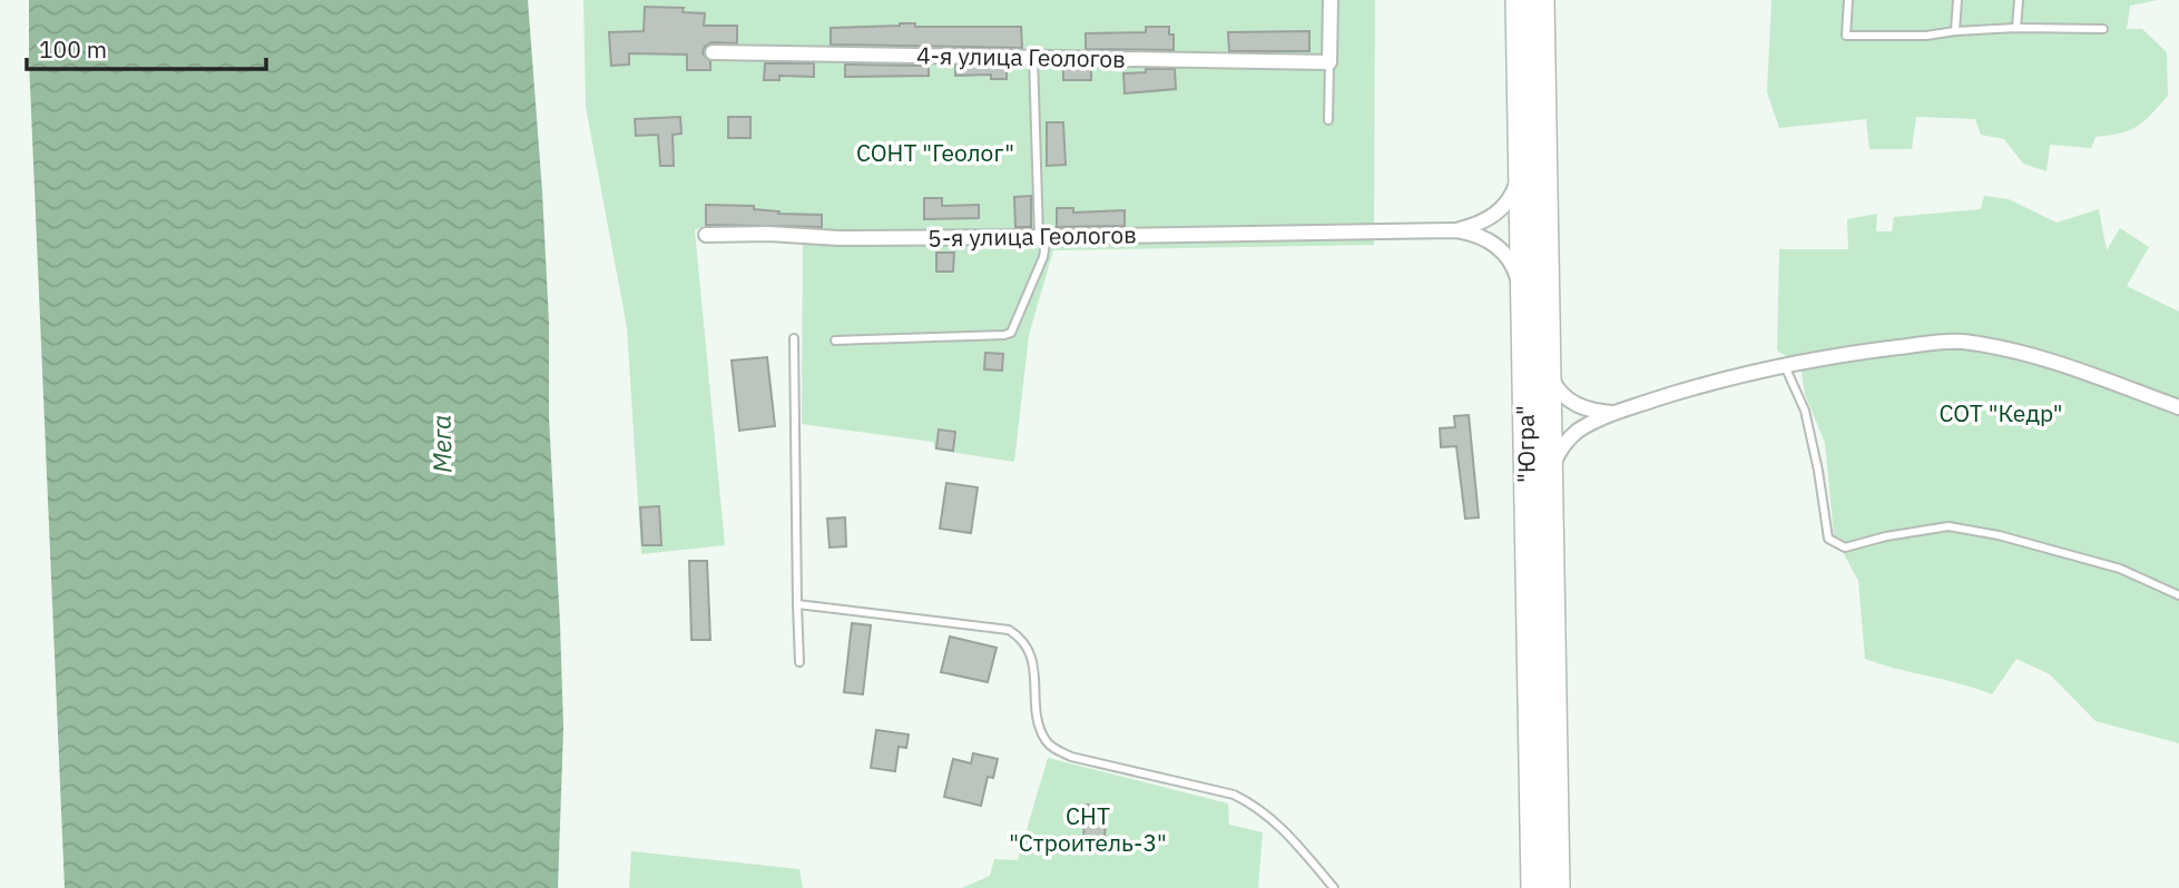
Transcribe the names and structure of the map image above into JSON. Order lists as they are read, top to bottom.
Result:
{
  "streets": {
    "highway": ["\"Югра\""],
    "street": ["4-я улица Геологов", "5-я улица Геологов"]
  },
  "water": ["Мега"],
  "parks": ["СОНТ \"Геолог\"", "СОТ \"Кедр\"", "СНТ \"Строитель-3\""],
  "scale_bar": "100 m"
}
